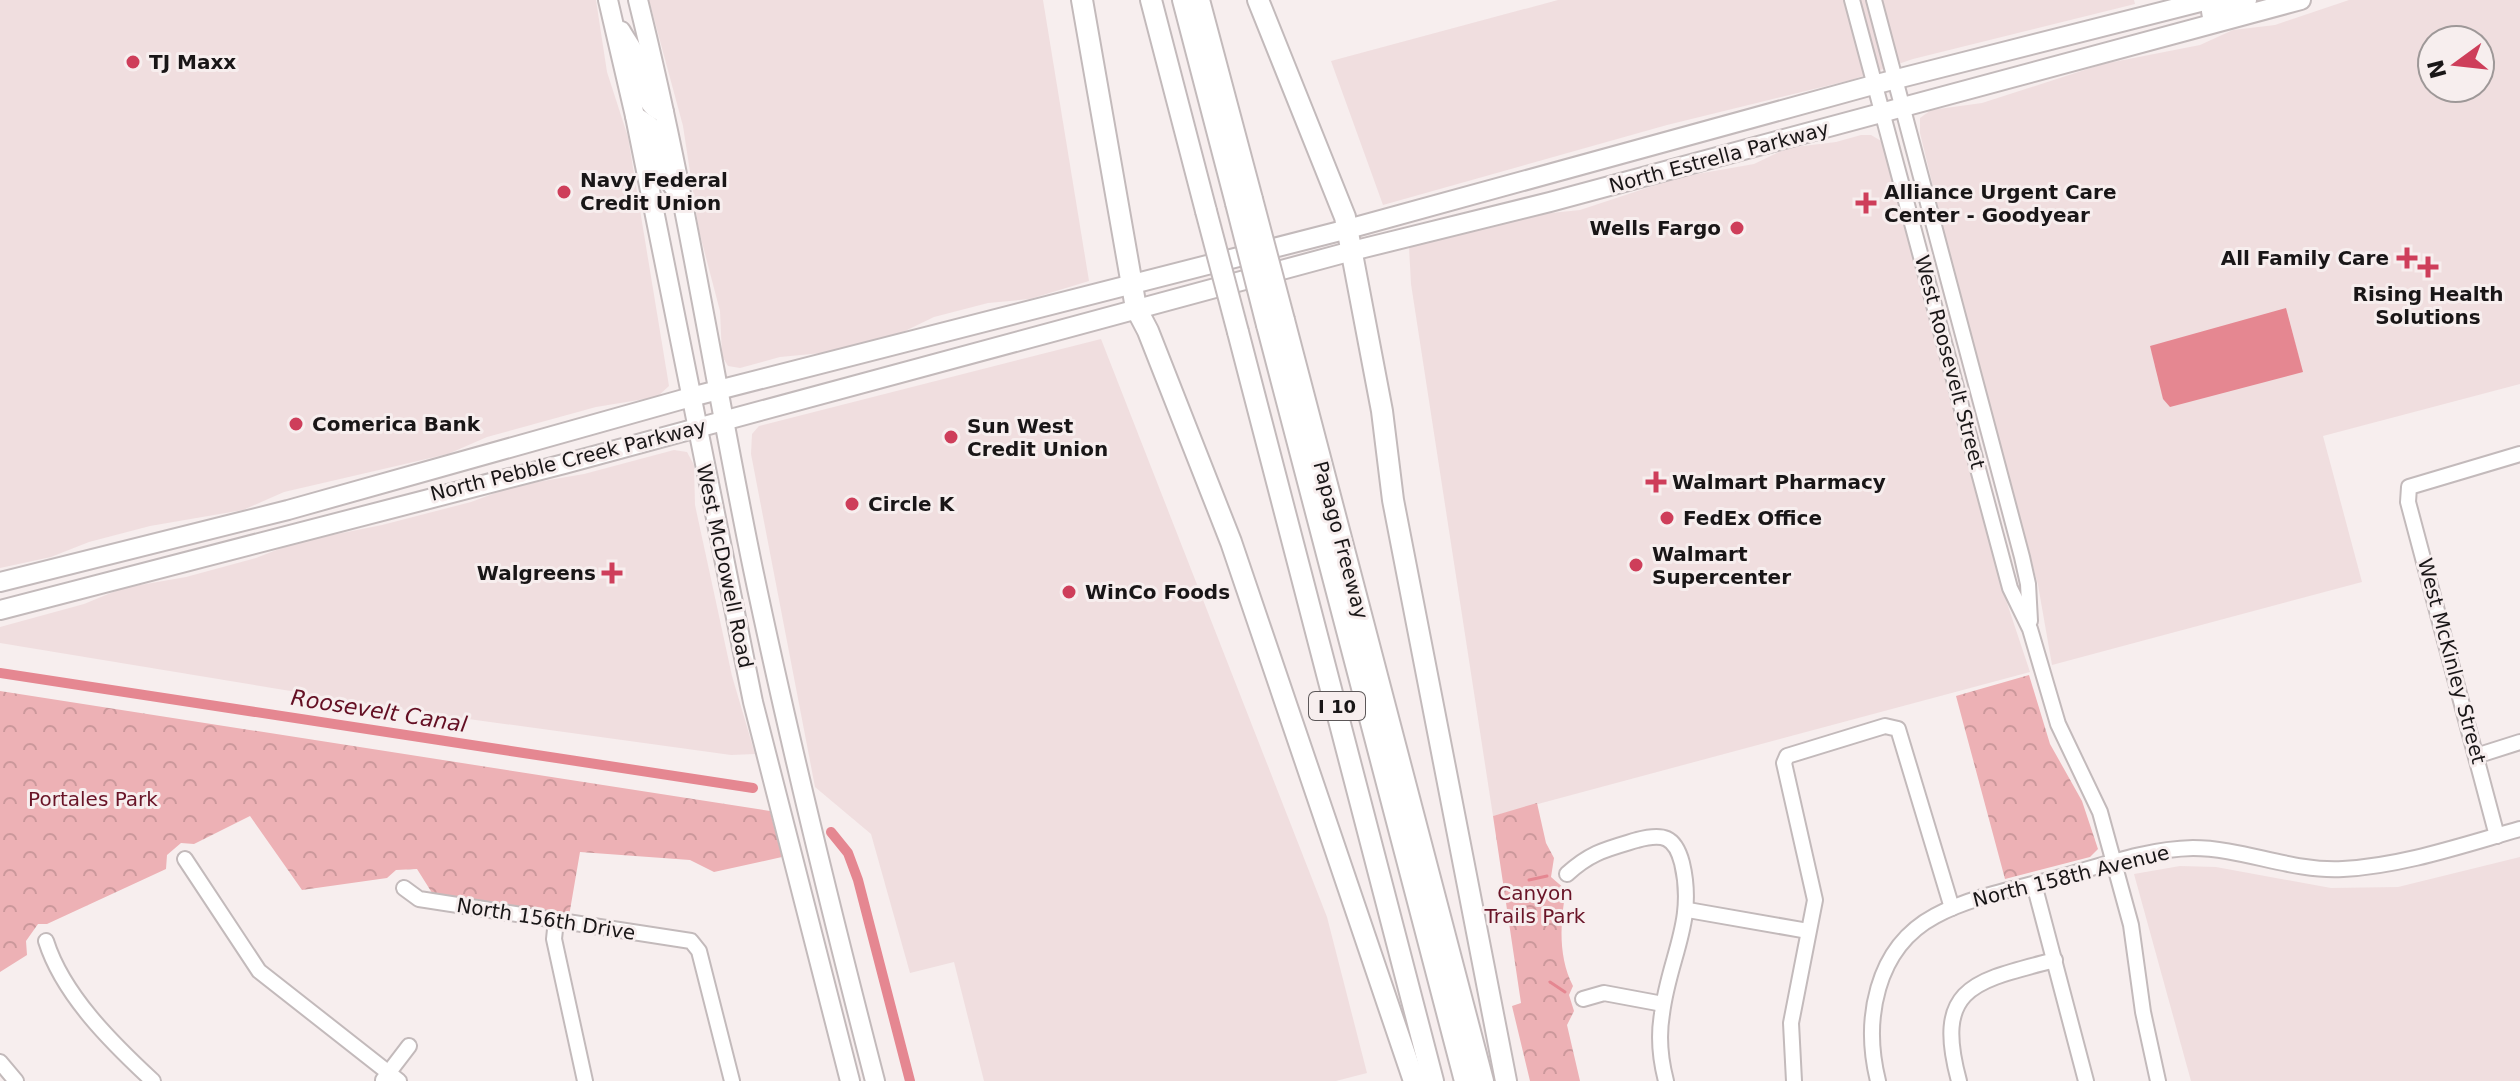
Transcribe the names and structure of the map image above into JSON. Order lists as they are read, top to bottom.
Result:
{
  "streets": {
    "highway": ["Papago Freeway", "I 10"],
    "main road": ["North Estrella Parkway", "North Pebble Creek Parkway", "West McDowell Road"],
    "street": [
      "West Roosevelt Street",
      "West McKinley Street",
      "North 158th Avenue",
      "North 156th Drive"
    ]
  },
  "crossings": [
    ["North Estrella Parkway", "West Roosevelt Street"],
    ["North Estrella Parkway", "North Pebble Creek Parkway"],
    ["West Roosevelt Street", "North 158th Avenue"],
    ["North Pebble Creek Parkway", "West McDowell Road"],
    ["West McKinley Street", "North 158th Avenue"]
  ],
  "water": ["Roosevelt Canal"],
  "parks": ["Portales Park", "Canyon Trails Park"],
  "places": {
    "other": [
      "TJ Maxx",
      "Navy Federal Credit Union",
      "Wells Fargo",
      "Comerica Bank",
      "Sun West Credit Union",
      "Circle K",
      "FedEx Office",
      "Walmart Supercenter",
      "WinCo Foods"
    ],
    "health": [
      "Alliance Urgent Care Center - Goodyear",
      "All Family Care",
      "Rising Health Solutions",
      "Walmart Pharmacy",
      "Walgreens"
    ]
  },
  "north": "left"
}
